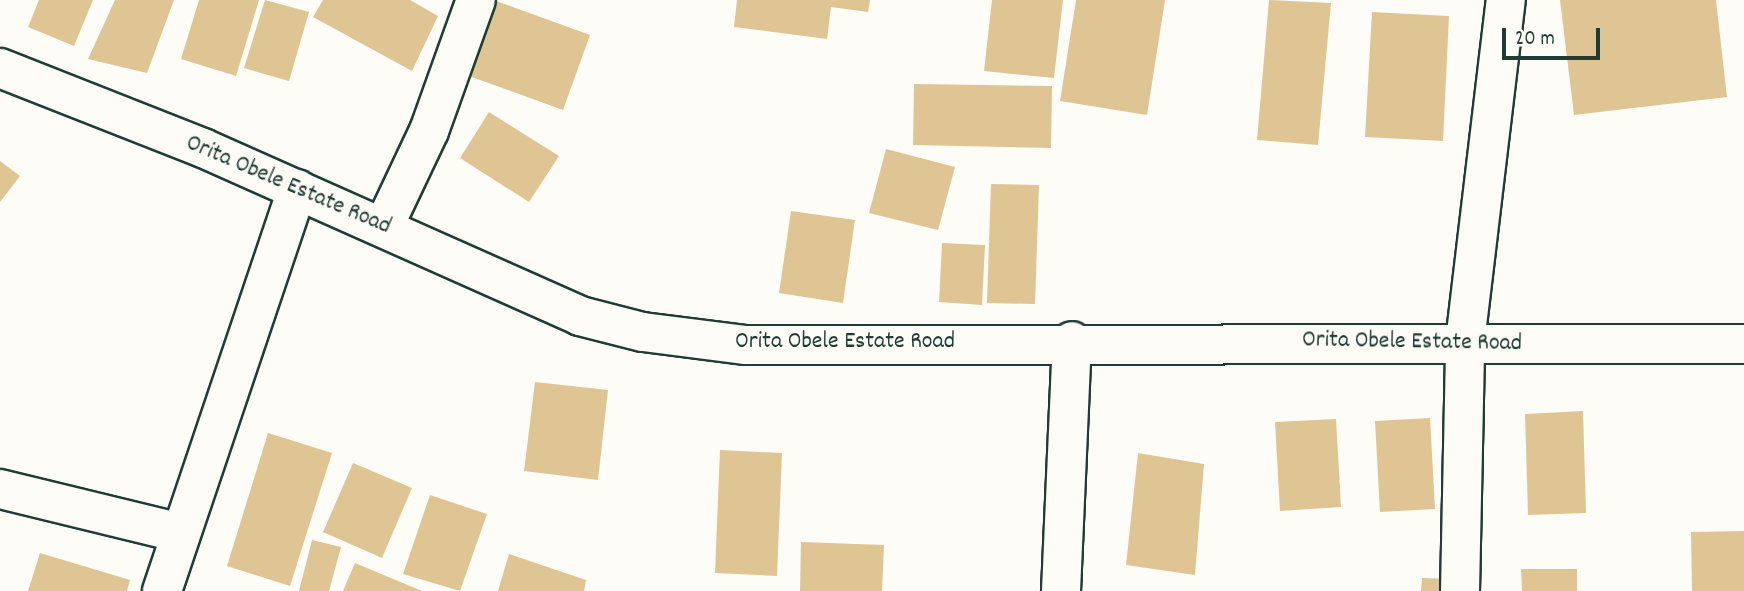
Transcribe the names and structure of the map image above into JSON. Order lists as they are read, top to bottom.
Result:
{
  "streets": {
    "street": ["Orita Obele Estate Road"]
  },
  "scale_bar": "20 m"
}
